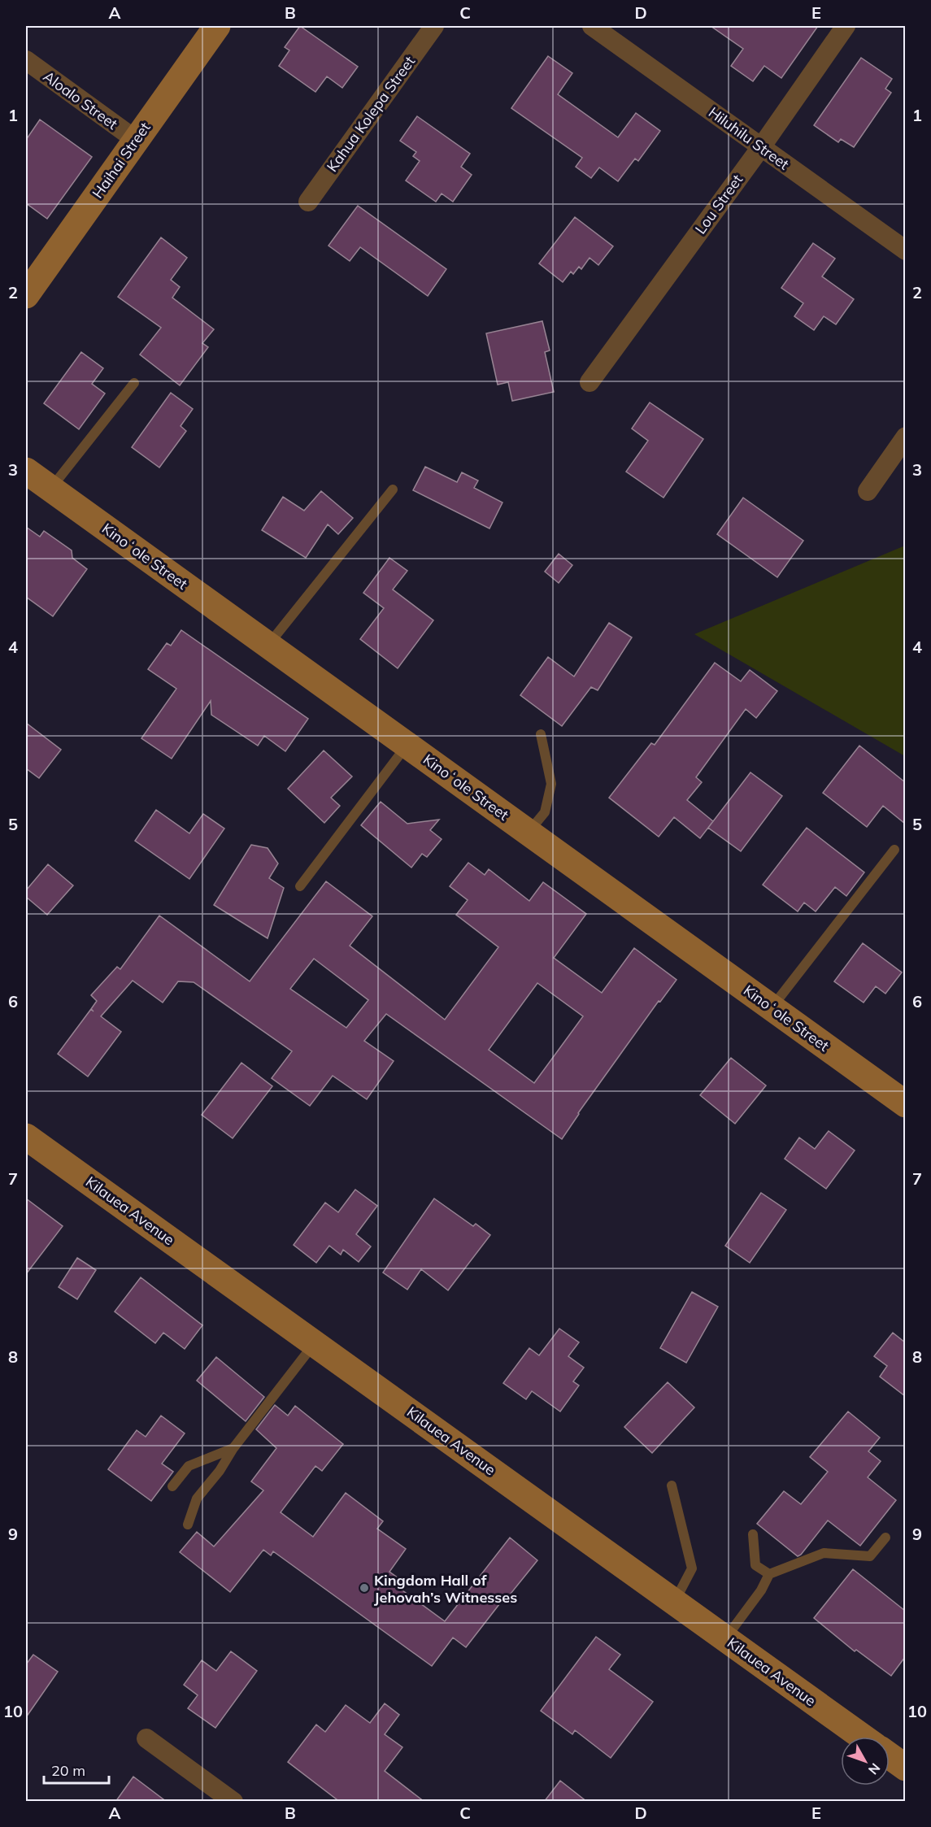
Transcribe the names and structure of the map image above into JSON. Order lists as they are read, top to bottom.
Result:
{
  "streets": {
    "street": [
      "Aloalo Street",
      "Kahua Kolepa Street",
      "Hiluhilu Street",
      "Haihai Street",
      "Lou Street",
      "Kinoʻole Street",
      "Kilauea Avenue"
    ]
  },
  "crossings": [
    ["Aloalo Street", "Haihai Street"],
    ["Hiluhilu Street", "Lou Street"]
  ],
  "places": ["Kingdom Hall of Jehovah’s Witnesses"],
  "scale_bar": "20 m",
  "north": "bottom right",
  "grid": {
    "columns": [
      "A",
      "B",
      "C",
      "D",
      "E"
    ],
    "rows": [
      "1",
      "2",
      "3",
      "4",
      "5",
      "6",
      "7",
      "8",
      "9",
      "10"
    ]
  }
}
